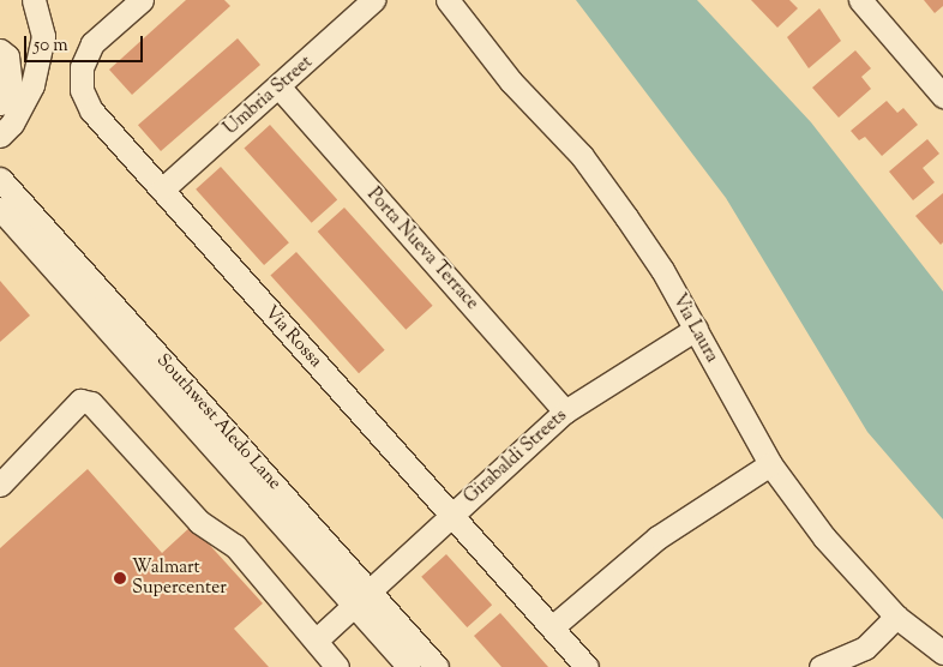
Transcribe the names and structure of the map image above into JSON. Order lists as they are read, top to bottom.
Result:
{
  "streets": {
    "street": [
      "Umbria Street",
      "Porta Nueva Terrace",
      "Via Laura",
      "Via Rossa",
      "Southwest Aledo Lane",
      "Girabaldi Streets"
    ]
  },
  "crossings": [
    ["Umbria Street", "Porta Nueva Terrace"],
    ["Umbria Street", "Via Rossa"],
    ["Porta Nueva Terrace", "Girabaldi Streets"],
    ["Via Laura", "Girabaldi Streets"],
    ["Via Rossa", "Girabaldi Streets"],
    ["Southwest Aledo Lane", "Girabaldi Streets"]
  ],
  "places": ["Walmart Supercenter"],
  "scale_bar": "50 m"
}
